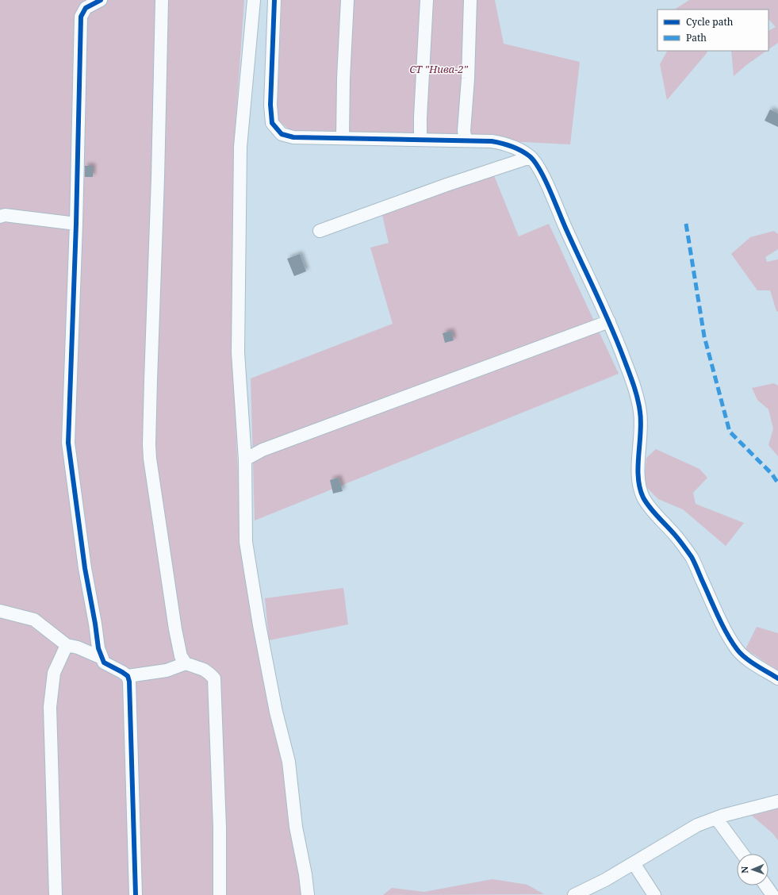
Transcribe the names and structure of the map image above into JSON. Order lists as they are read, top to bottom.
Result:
{
  "parks": ["СТ \"Нива-2\""],
  "legend": ["Cycle path", "Path"],
  "north": "left"
}
